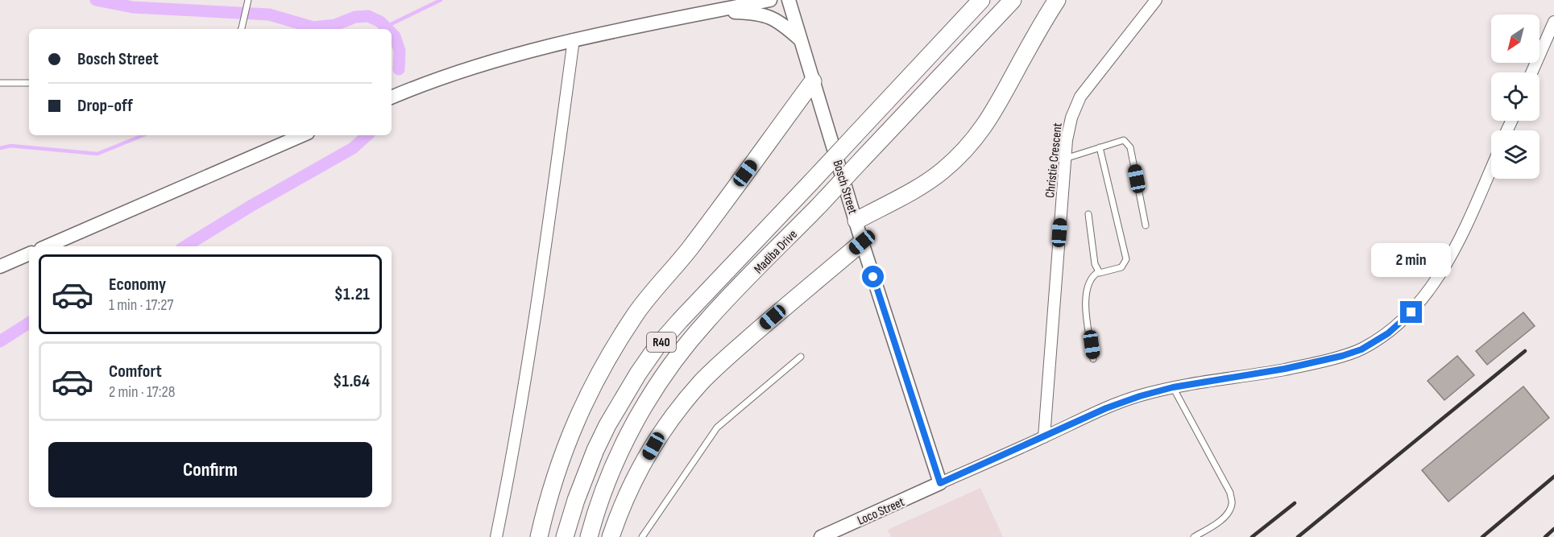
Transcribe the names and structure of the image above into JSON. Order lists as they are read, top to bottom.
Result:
{
  "streets": {
    "main road": ["Madiba Drive", "R40"],
    "street": ["Christie Crescent", "Bosch Street", "Loco Street"]
  },
  "crossings": [
    ["Bosch Street", "Loco Street"]
  ],
  "north": "bottom left",
  "page": {
    "banner": ["Bosch Street", "Drop-off"],
    "bubble": "2 min",
    "list": [
      {
        "name": "Economy",
        "note": "1 min · 17:27",
        "value": "$1.21"
      },
      {
        "name": "Comfort",
        "note": "2 min · 17:28",
        "value": "$1.64"
      }
    ],
    "buttons": "Confirm"
  }
}
